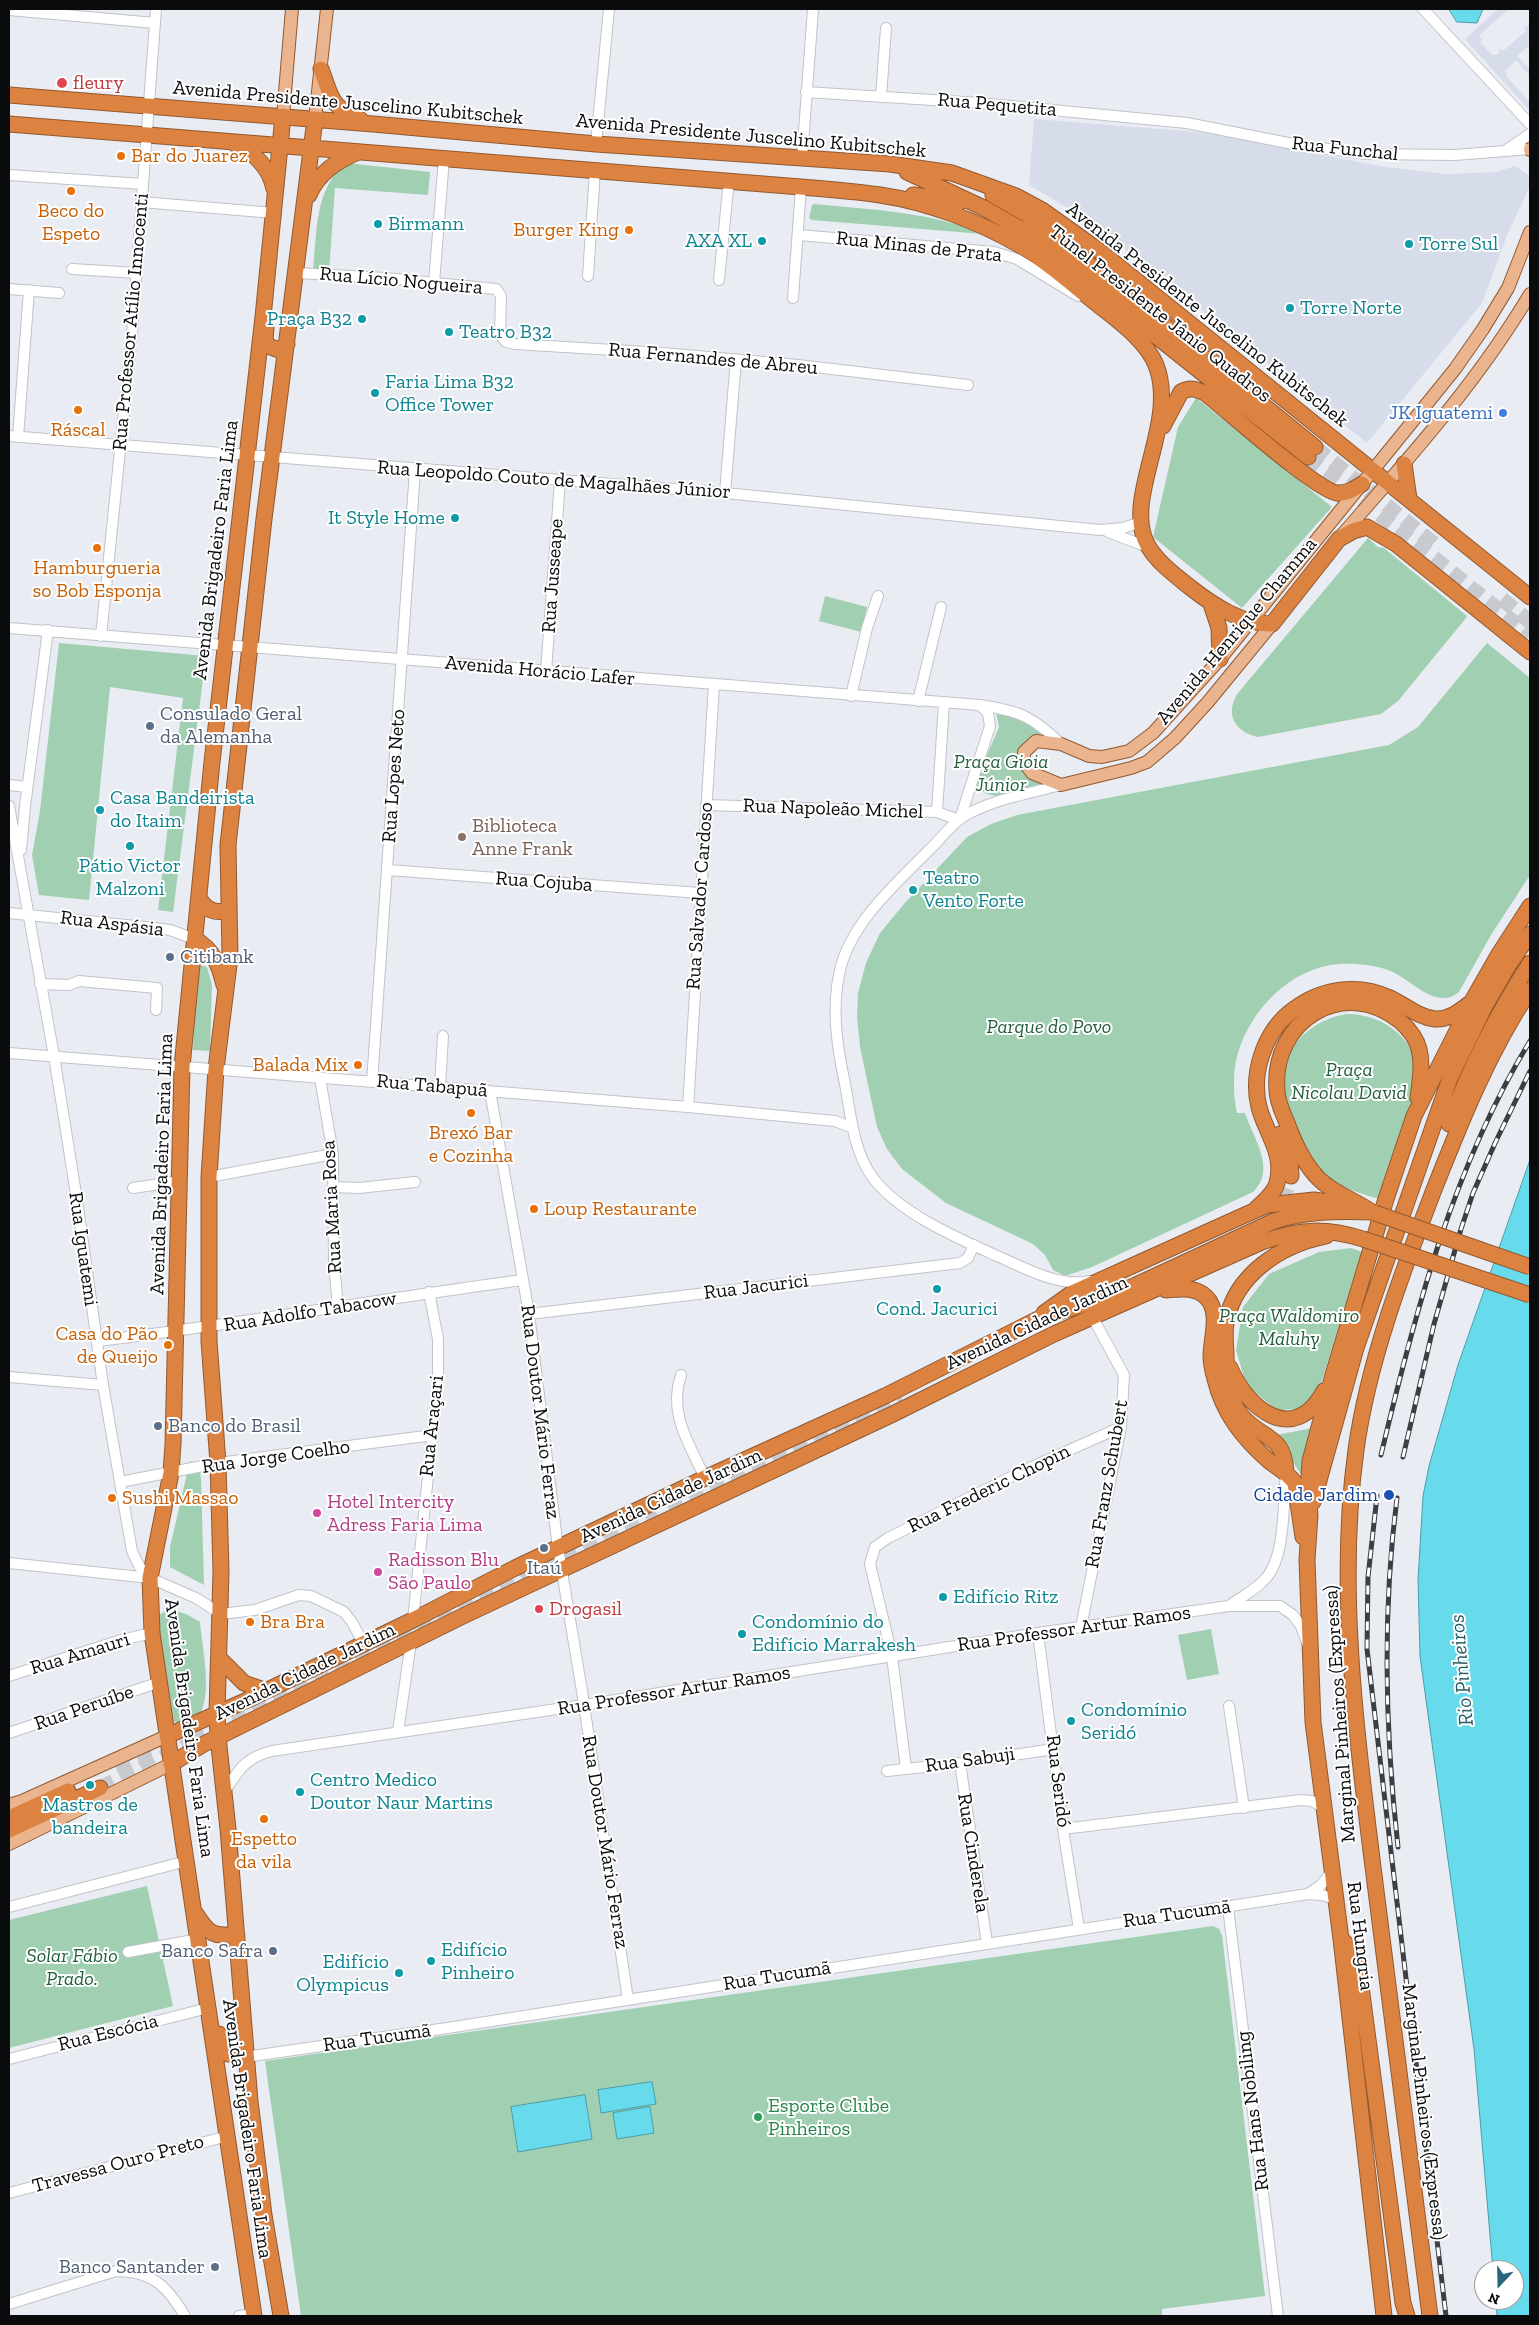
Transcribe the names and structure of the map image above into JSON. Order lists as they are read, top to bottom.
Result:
{
  "streets": {
    "highway": [
      "Avenida Presidente Juscelino Kubitschek",
      "Túnel Presidente Jânio Quadros",
      "Avenida Brigadeiro Faria Lima",
      "Avenida Henrique Chamma",
      "Avenida Cidade Jardim",
      "Marginal Pinheiros (Expressa)",
      "Rua Hungria"
    ],
    "street": [
      "Rua Pequetita",
      "Rua Funchal",
      "Rua Minas de Prata",
      "Rua Lício Nogueira",
      "Rua Professor Atílio Innocenti",
      "Rua Fernandes de Abreu",
      "Rua Leopoldo Couto de Magalhães Júnior",
      "Rua Jusseape",
      "Avenida Horácio Lafer",
      "Rua Lopes Neto",
      "Rua Napoleão Michel",
      "Rua Cojuba",
      "Rua Salvador Cardoso",
      "Rua Aspásia",
      "Rua Tabapuã",
      "Rua Maria Rosa",
      "Rua Iguatemi",
      "Rua Jacurici",
      "Rua Adolfo Tabacow",
      "Rua Doutor Mário Ferraz",
      "Rua Araçari",
      "Rua Jorge Coelho",
      "Rua Franz Schubert",
      "Rua Frederic Chopin",
      "Rua Professor Artur Ramos",
      "Rua Amauri",
      "Rua Peruíbe",
      "Rua Sabuji",
      "Rua Seridó",
      "Rua Cinderela",
      "Rua Tucumã",
      "Rua Escócia",
      "Rua Hans Nobiling",
      "Travessa Ouro Preto"
    ]
  },
  "crossings": [
    ["Avenida Presidente Juscelino Kubitschek", "Túnel Presidente Jânio Quadros"],
    ["Avenida Presidente Juscelino Kubitschek", "Rua Professor Atílio Innocenti"],
    ["Avenida Presidente Juscelino Kubitschek", "Avenida Brigadeiro Faria Lima"],
    ["Avenida Presidente Juscelino Kubitschek", "Avenida Henrique Chamma"],
    ["Rua Pequetita", "Rua Funchal"],
    ["Rua Lício Nogueira", "Rua Fernandes de Abreu"],
    ["Rua Lício Nogueira", "Avenida Brigadeiro Faria Lima"],
    ["Rua Professor Atílio Innocenti", "Rua Leopoldo Couto de Magalhães Júnior"],
    ["Rua Professor Atílio Innocenti", "Avenida Horácio Lafer"],
    ["Rua Leopoldo Couto de Magalhães Júnior", "Avenida Brigadeiro Faria Lima"],
    ["Rua Leopoldo Couto de Magalhães Júnior", "Rua Jusseape"],
    ["Rua Leopoldo Couto de Magalhães Júnior", "Rua Lopes Neto"],
    ["Avenida Brigadeiro Faria Lima", "Avenida Horácio Lafer"],
    ["Avenida Brigadeiro Faria Lima", "Rua Aspásia"],
    ["Avenida Brigadeiro Faria Lima", "Rua Tabapuã"],
    ["Avenida Brigadeiro Faria Lima", "Rua Iguatemi"],
    ["Avenida Brigadeiro Faria Lima", "Rua Adolfo Tabacow"],
    ["Avenida Brigadeiro Faria Lima", "Avenida Cidade Jardim"],
    ["Avenida Brigadeiro Faria Lima", "Rua Jorge Coelho"],
    ["Avenida Brigadeiro Faria Lima", "Rua Professor Artur Ramos"],
    ["Avenida Brigadeiro Faria Lima", "Rua Amauri"],
    ["Avenida Brigadeiro Faria Lima", "Rua Peruíbe"],
    ["Avenida Brigadeiro Faria Lima", "Rua Tucumã"],
    ["Avenida Brigadeiro Faria Lima", "Rua Escócia"],
    ["Avenida Brigadeiro Faria Lima", "Travessa Ouro Preto"],
    ["Rua Jusseape", "Avenida Horácio Lafer"],
    ["Avenida Henrique Chamma", "Avenida Horácio Lafer"],
    ["Avenida Horácio Lafer", "Rua Lopes Neto"],
    ["Avenida Horácio Lafer", "Rua Salvador Cardoso"],
    ["Rua Lopes Neto", "Rua Cojuba"],
    ["Rua Lopes Neto", "Rua Tabapuã"],
    ["Rua Napoleão Michel", "Rua Salvador Cardoso"],
    ["Rua Cojuba", "Rua Salvador Cardoso"],
    ["Rua Salvador Cardoso", "Rua Tabapuã"],
    ["Rua Aspásia", "Rua Iguatemi"],
    ["Rua Tabapuã", "Rua Maria Rosa"],
    ["Rua Tabapuã", "Rua Iguatemi"],
    ["Rua Tabapuã", "Rua Doutor Mário Ferraz"],
    ["Rua Maria Rosa", "Rua Adolfo Tabacow"],
    ["Rua Iguatemi", "Rua Adolfo Tabacow"],
    ["Rua Iguatemi", "Rua Jorge Coelho"],
    ["Rua Jacurici", "Rua Doutor Mário Ferraz"],
    ["Rua Adolfo Tabacow", "Rua Doutor Mário Ferraz"],
    ["Rua Adolfo Tabacow", "Rua Araçari"],
    ["Avenida Cidade Jardim", "Rua Doutor Mário Ferraz"],
    ["Avenida Cidade Jardim", "Rua Araçari"],
    ["Avenida Cidade Jardim", "Rua Franz Schubert"],
    ["Rua Doutor Mário Ferraz", "Rua Professor Artur Ramos"],
    ["Rua Doutor Mário Ferraz", "Rua Tucumã"],
    ["Rua Araçari", "Rua Jorge Coelho"],
    ["Rua Franz Schubert", "Rua Frederic Chopin"],
    ["Rua Franz Schubert", "Rua Professor Artur Ramos"],
    ["Rua Frederic Chopin", "Rua Professor Artur Ramos"],
    ["Rua Professor Artur Ramos", "Rua Seridó"],
    ["Rua Professor Artur Ramos", "Rua Hungria"],
    ["Rua Sabuji", "Rua Seridó"],
    ["Rua Sabuji", "Rua Cinderela"],
    ["Rua Seridó", "Rua Tucumã"],
    ["Rua Cinderela", "Rua Tucumã"],
    ["Rua Tucumã", "Rua Hungria"],
    ["Rua Tucumã", "Rua Hans Nobiling"]
  ],
  "water": ["Rio Pinheiros"],
  "parks": [
    "Praça Gioia Júnior",
    "Parque do Povo",
    "Praça Nicolau David",
    "Praça Waldomiro Maluhy",
    "Solar Fábio Prado."
  ],
  "places": [
    "fleury",
    "Bar do Juarez",
    "Beco do Espeto",
    "Birmann",
    "Burger King",
    "AXA XL",
    "Torre Sul",
    "Torre Norte",
    "Praça B32",
    "Teatro B32",
    "Faria Lima B32 Office Tower",
    "Ráscal",
    "JK Iguatemi",
    "It Style Home",
    "Hamburgueria so Bob Esponja",
    "Consulado Geral da Alemanha",
    "Casa Bandeirista do Itaim",
    "Biblioteca Anne Frank",
    "Pátio Victor Malzoni",
    "Teatro Vento Forte",
    "Citibank",
    "Balada Mix",
    "Brexó Bar e Cozinha",
    "Loup Restaurante",
    "Cond. Jacurici",
    "Casa do Pão de Queijo",
    "Banco do Brasil",
    "Cidade Jardim",
    "Sushi Massao",
    "Hotel Intercity Adress Faria Lima",
    "Itaú",
    "Radisson Blu São Paulo",
    "Edifício Ritz",
    "Drogasil",
    "Bra Bra",
    "Condomínio do Edifício Marrakesh",
    "Condomínio Seridó",
    "Mastros de bandeira",
    "Centro Medico Doutor Naur Martins",
    "Espetto da vila",
    "Banco Safra",
    "Edifício Pinheiro",
    "Edifício Olympicus",
    "Esporte Clube Pinheiros",
    "Banco Santander"
  ],
  "north": "bottom"
}
